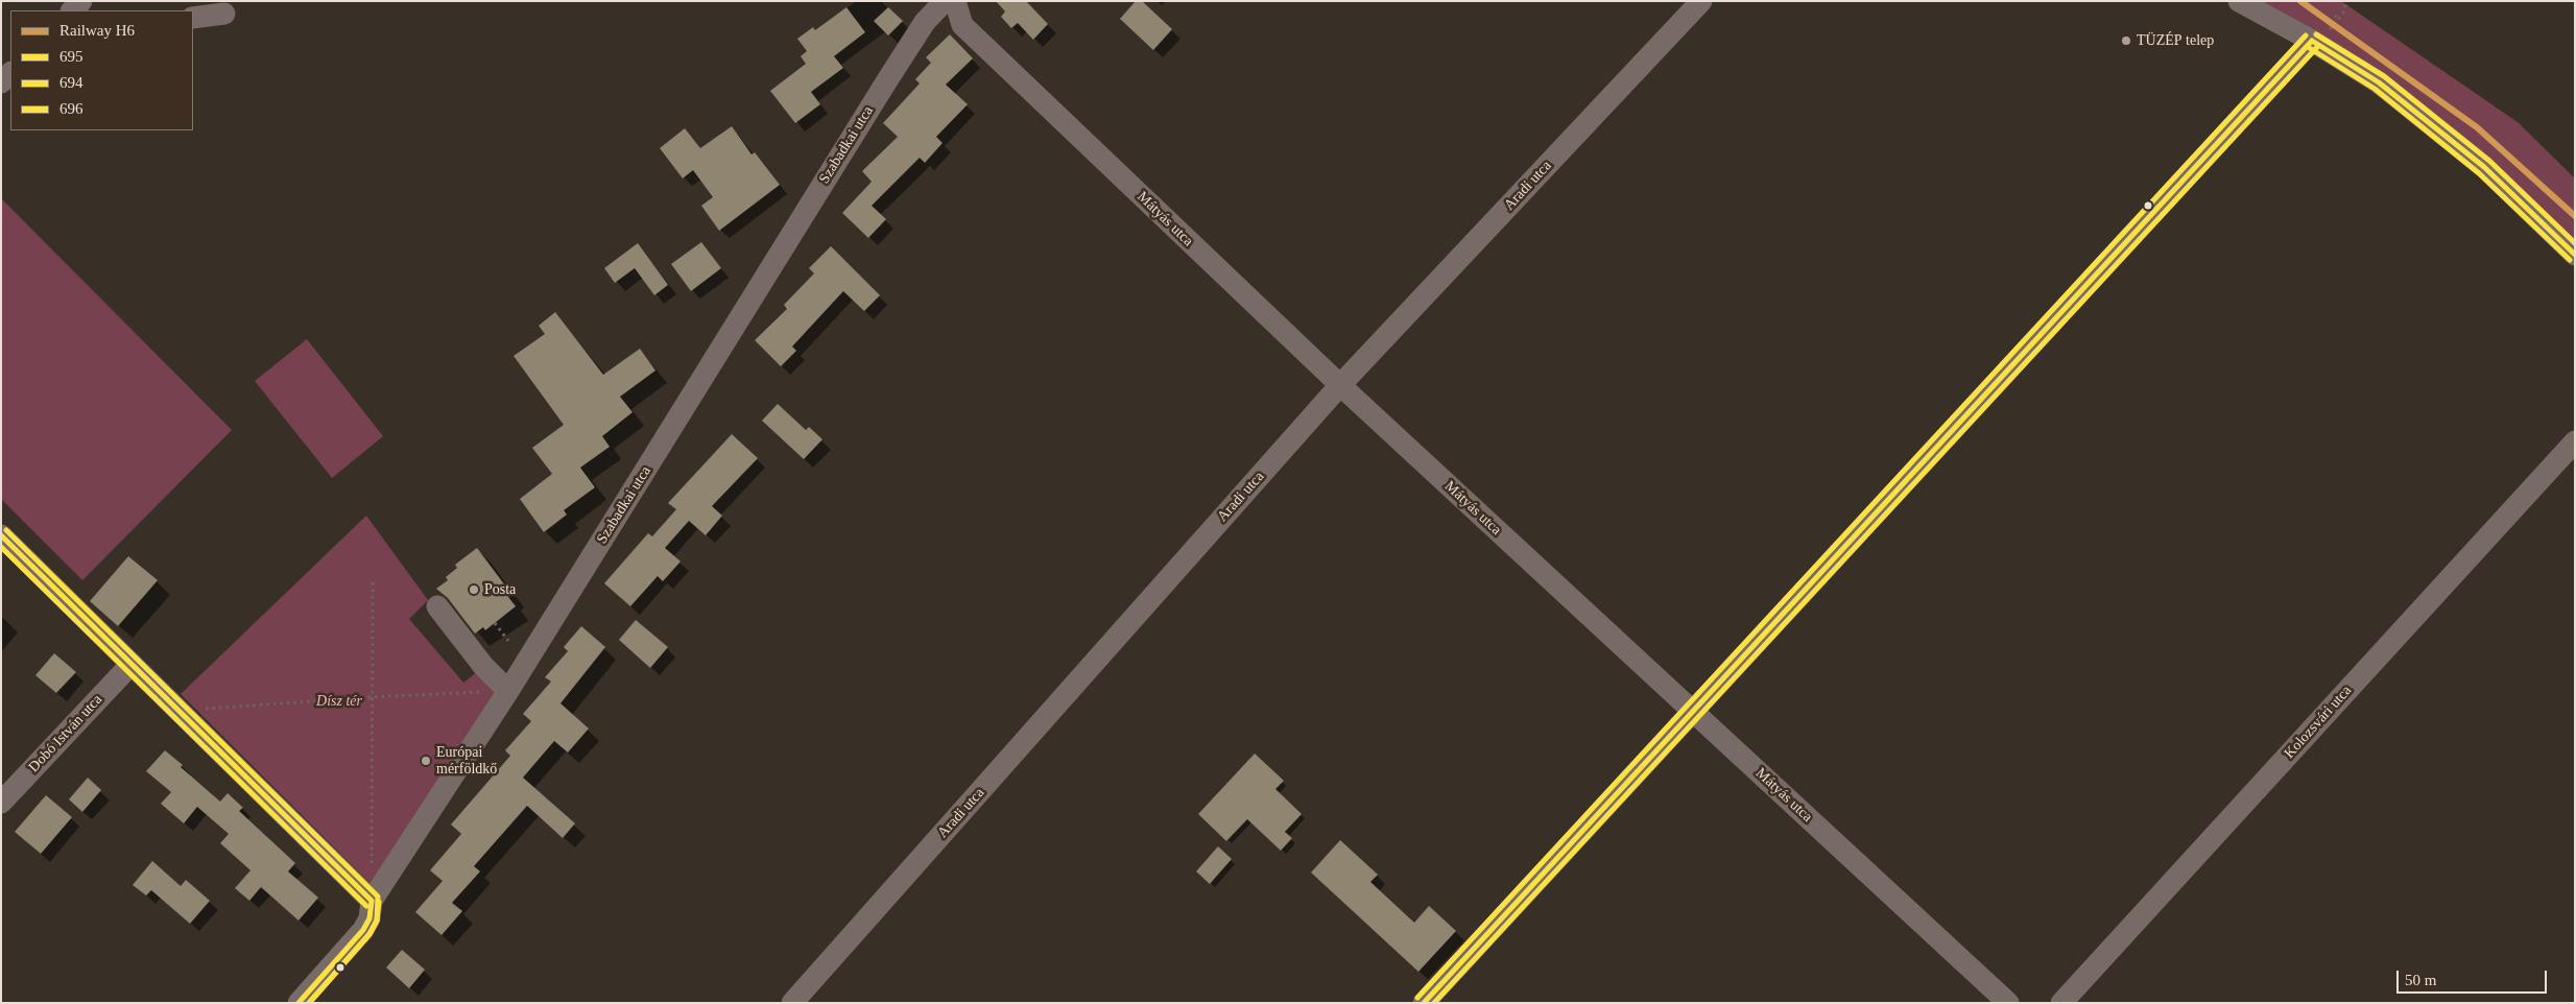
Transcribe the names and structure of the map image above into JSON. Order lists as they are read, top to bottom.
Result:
{
  "streets": {
    "street": [
      "Szabadkai utca",
      "Aradi utca",
      "Mátyás utca",
      "Kolozsvári utca",
      "Dobó István utca"
    ]
  },
  "crossings": [
    ["Aradi utca", "Mátyás utca"]
  ],
  "parks": ["Dísz tér"],
  "places": ["TÜZÉP telep", "Posta", "Európai mérföldkő"],
  "lines": [
    "rail line H6",
    "transit line 696",
    "transit line 695",
    "transit line 694"
  ],
  "legend": [
    "Railway H6",
    "695",
    "694",
    "696"
  ],
  "scale_bar": "50 m"
}
